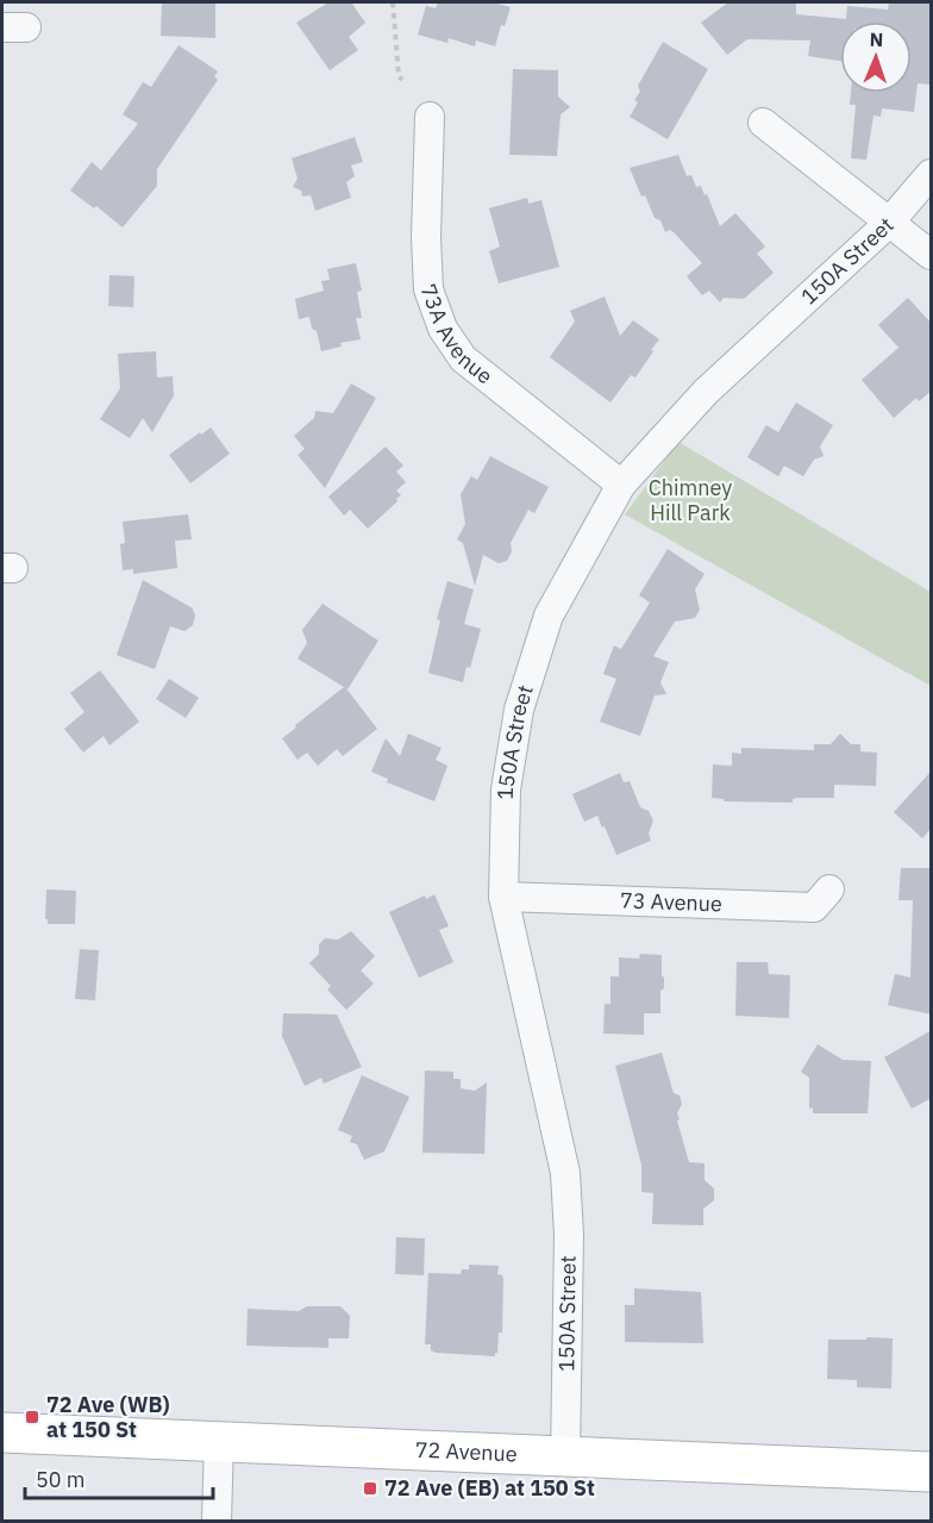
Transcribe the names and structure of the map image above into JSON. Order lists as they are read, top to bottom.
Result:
{
  "streets": {
    "main road": ["72 Avenue"],
    "street": ["150A Street", "73A Avenue", "73 Avenue"]
  },
  "crossings": [
    ["150A Street", "73A Avenue"],
    ["150A Street", "73 Avenue"],
    ["150A Street", "72 Avenue"]
  ],
  "parks": ["Chimney Hill Park"],
  "places": {
    "transit": ["72 Ave (WB) at 150 St", "72 Ave (EB) at 150 St"]
  },
  "scale_bar": "50 m",
  "north": "top"
}
